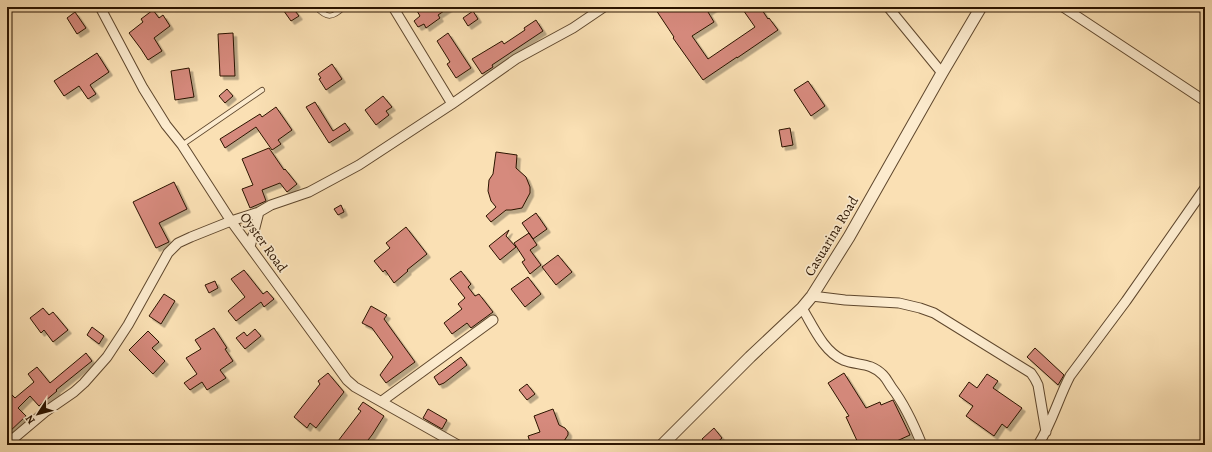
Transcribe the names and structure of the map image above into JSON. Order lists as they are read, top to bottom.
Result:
{
  "streets": {
    "street": ["Casuarina Road", "Oyster Road"]
  },
  "north": "bottom left"
}
